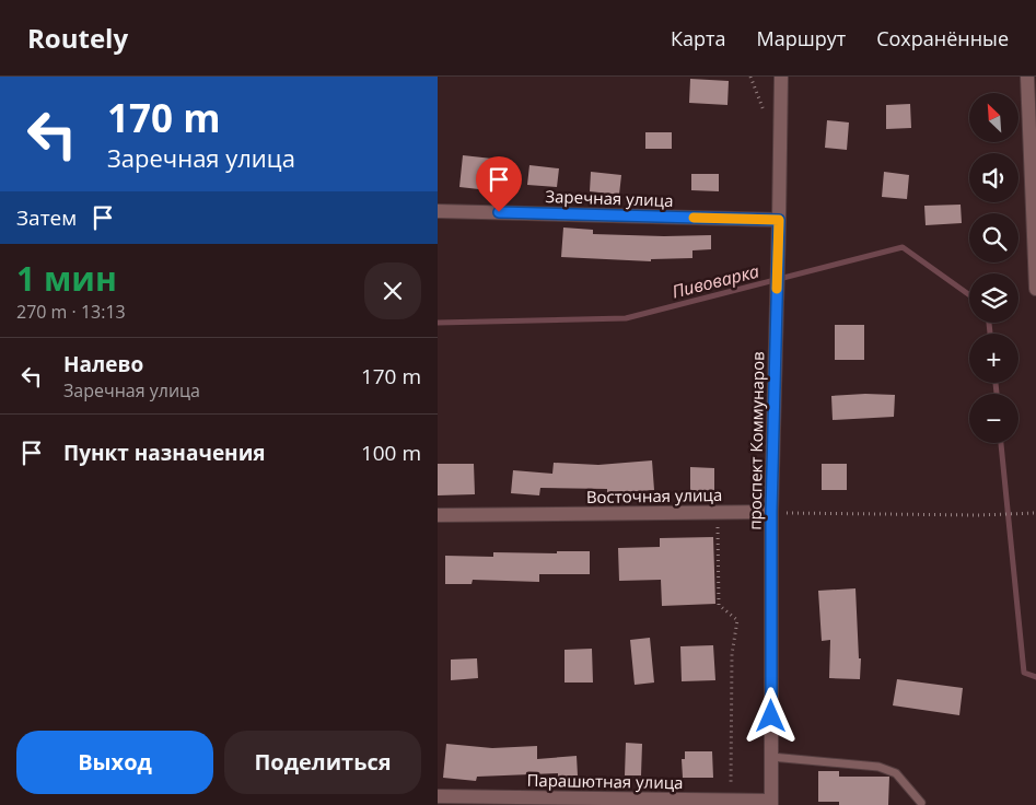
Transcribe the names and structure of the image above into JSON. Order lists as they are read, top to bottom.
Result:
{
  "streets": {
    "street": [
      "Заречная улица",
      "проспект Коммунаров",
      "Восточная улица",
      "Парашютная улица"
    ]
  },
  "crossings": [
    ["Заречная улица", "проспект Коммунаров"],
    ["проспект Коммунаров", "Восточная улица"],
    ["проспект Коммунаров", "Парашютная улица"]
  ],
  "water": ["Пивоварка"],
  "north": "top left",
  "page": {
    "header": "Routely",
    "nav": ["Карта", "Маршрут", "Сохранённые"],
    "turn": ["170 m", "Заречная улица"],
    "map_buttons": ["+", "−"],
    "then": "Затем",
    "heading": ["1 мин", "270 m · 13:13"],
    "list": [
      {
        "name": "Налево",
        "note": "Заречная улица",
        "value": "170 m"
      },
      {
        "name": "Пункт назначения",
        "value": "100 m"
      }
    ],
    "buttons": ["Выход", "Поделиться"]
  }
}
